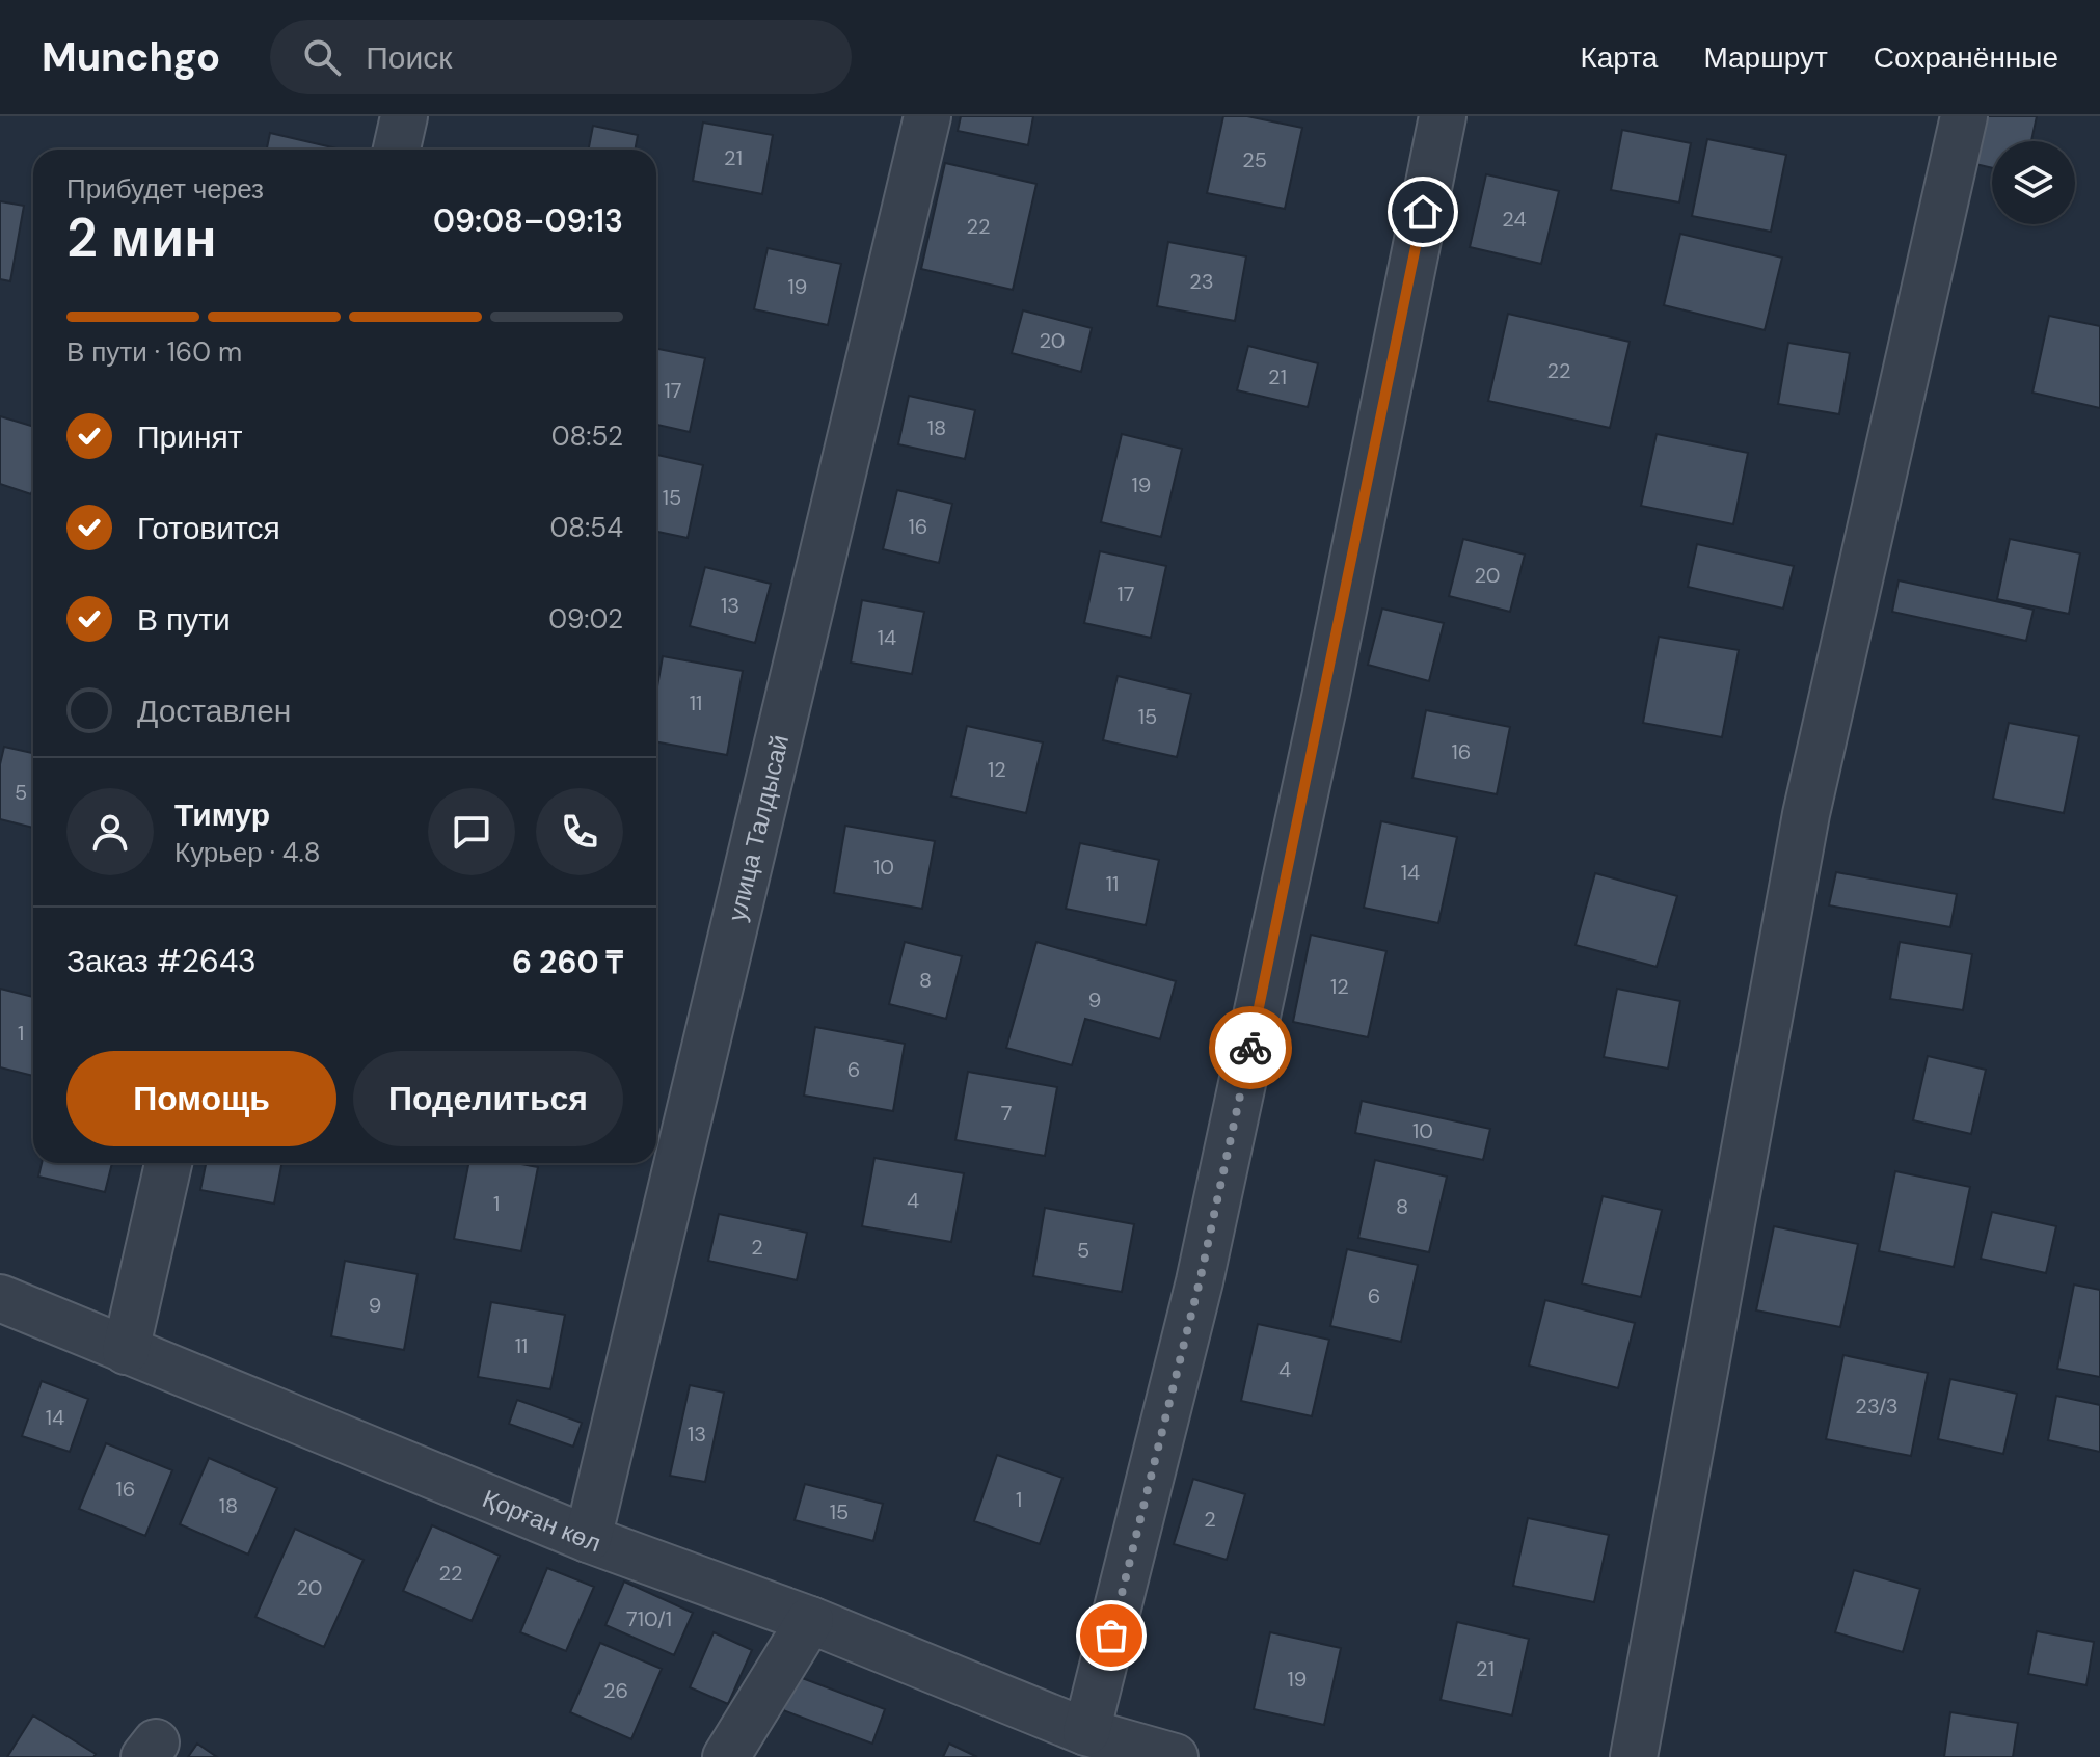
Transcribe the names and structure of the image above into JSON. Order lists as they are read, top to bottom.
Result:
{
  "streets": {
    "street": ["улица Талдысай", "Қорған көл"]
  },
  "crossings": [
    ["улица Талдысай", "Қорған көл"]
  ],
  "house_numbers": [
    "21",
    "25",
    "24",
    "22",
    "23",
    "19",
    "20",
    "22",
    "21",
    "17",
    "18",
    "19",
    "15",
    "16",
    "20",
    "17",
    "13",
    "14",
    "11",
    "15",
    "16",
    "12",
    "5",
    "10",
    "14",
    "11",
    "8",
    "12",
    "9",
    "1",
    "6",
    "7",
    "10",
    "4",
    "1",
    "8",
    "2",
    "5",
    "6",
    "9",
    "11",
    "4",
    "23/3",
    "14",
    "13",
    "16",
    "1",
    "18",
    "15",
    "2",
    "22",
    "20",
    "710/1",
    "21",
    "19",
    "26"
  ],
  "page": {
    "header": "Munchgo",
    "search": "Поиск",
    "nav": ["Карта", "Маршрут", "Сохранённые"],
    "heading": ["2 мин", "Прибудет через", "09:08–09:13"],
    "panel": [
      "Тимур",
      "Курьер · 4.8",
      "Заказ #2643",
      "6 260 ₸"
    ],
    "bar": "В пути · 160 m",
    "list": [
      ["Принят", "08:52"],
      ["Готовится", "08:54"],
      ["В пути", "09:02"],
      "Доставлен"
    ],
    "buttons": ["Помощь", "Поделиться"]
  }
}
